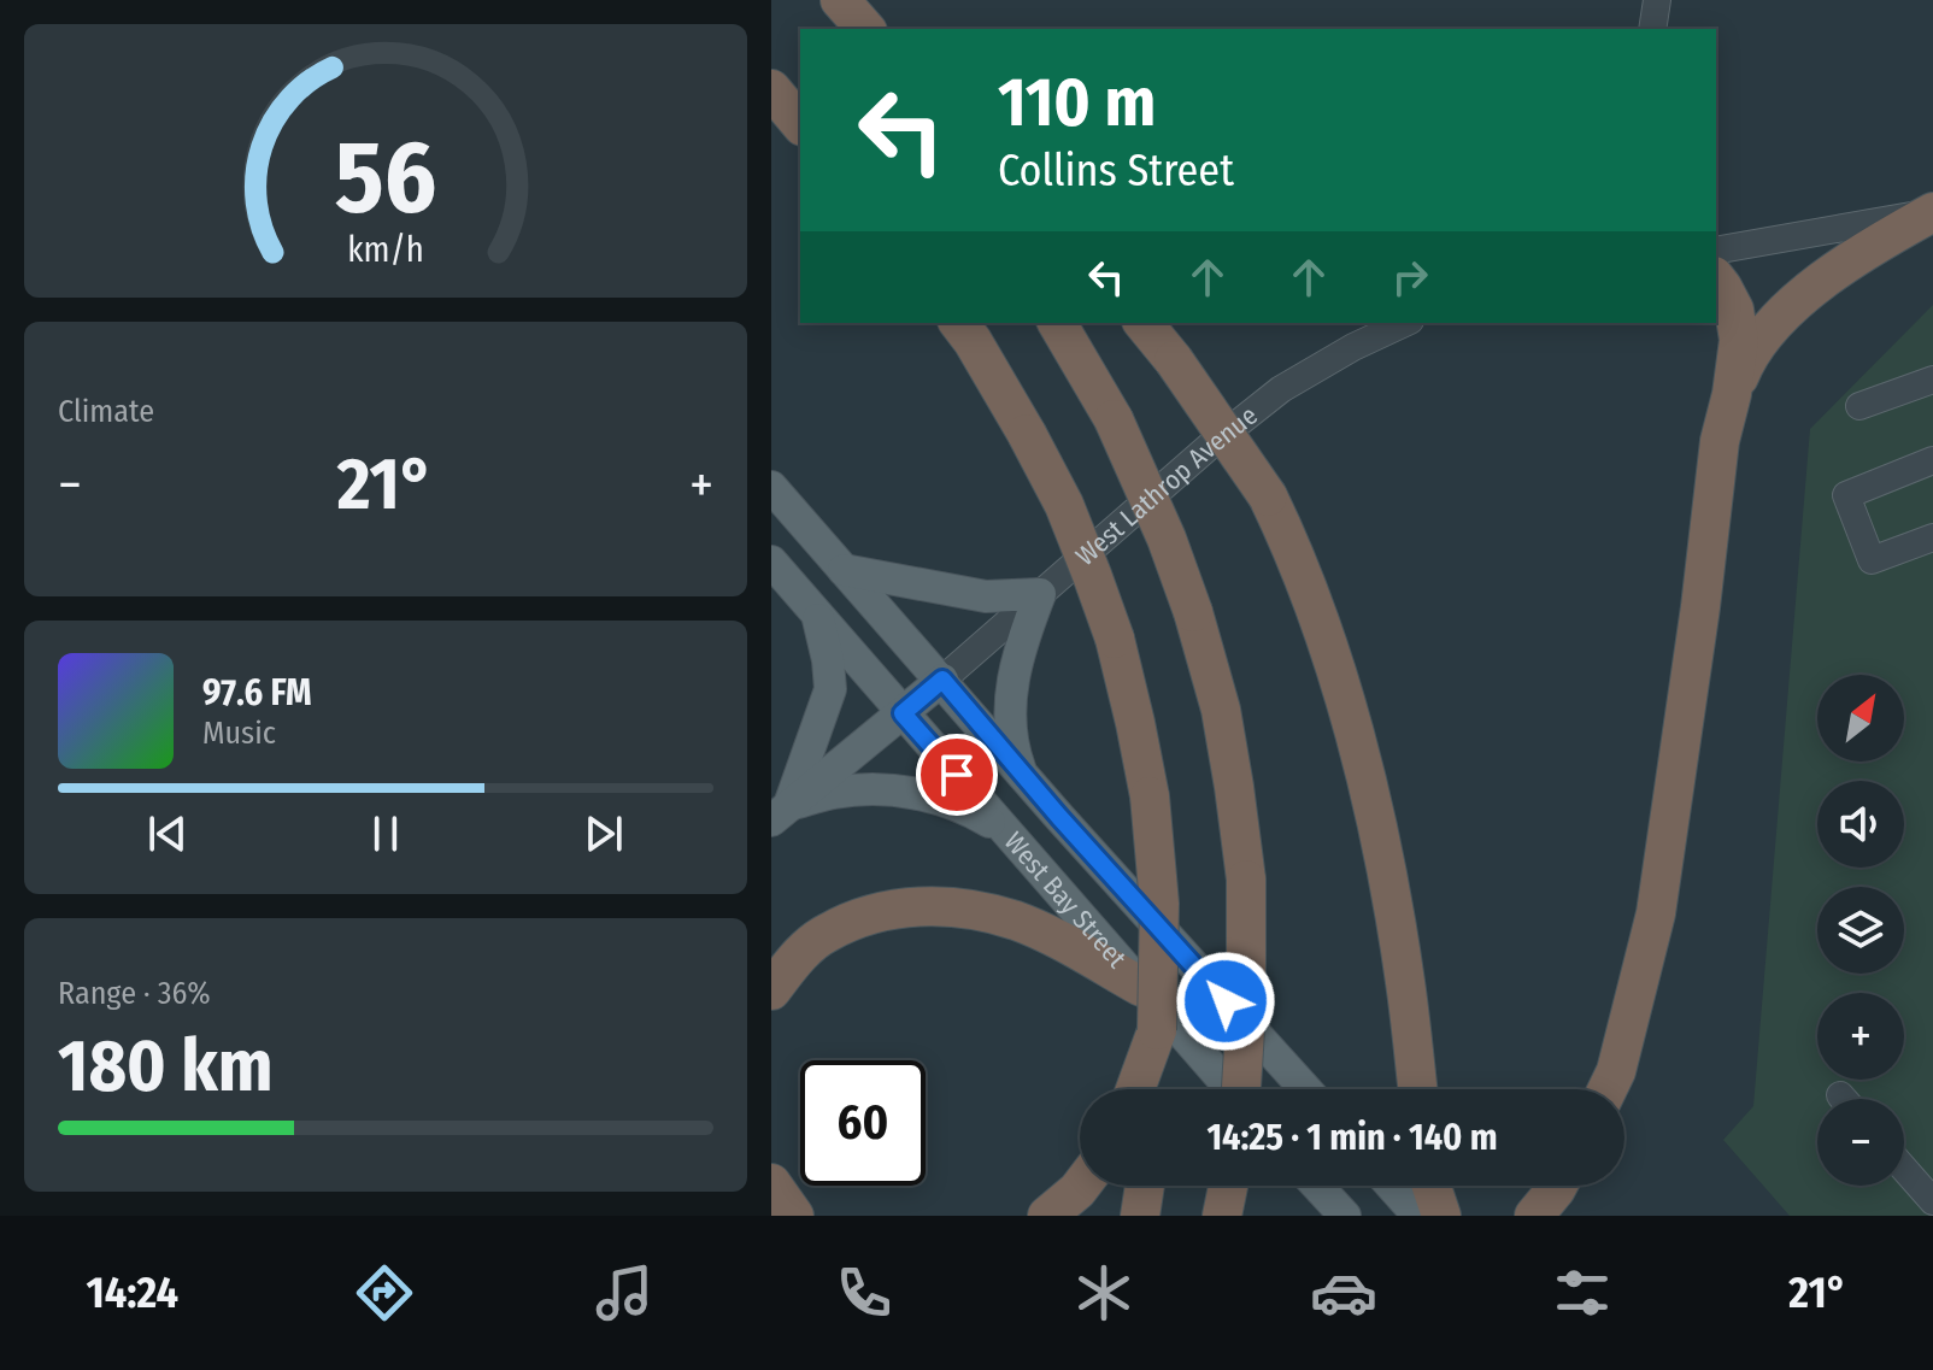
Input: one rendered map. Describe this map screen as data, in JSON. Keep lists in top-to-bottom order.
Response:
{
  "streets": {
    "main road": ["West Bay Street"],
    "street": ["West Lathrop Avenue"]
  },
  "crossings": [
    ["West Lathrop Avenue", "West Bay Street"]
  ],
  "north": "top right",
  "page": {
    "turn": ["110 m", "Collins Street"],
    "tile": [
      "Climate",
      ["Range · 36%", "180 km"]
    ],
    "heat": ["−", "21°", "+"],
    "song": ["97.6 FM", "Music"],
    "map_buttons": ["+", "−"],
    "limit": "60",
    "trip": "14:25 · 1 min · 140 m",
    "tabs": ["14:24", "21°"],
    "gauge": ["56", "km/h"]
  }
}
